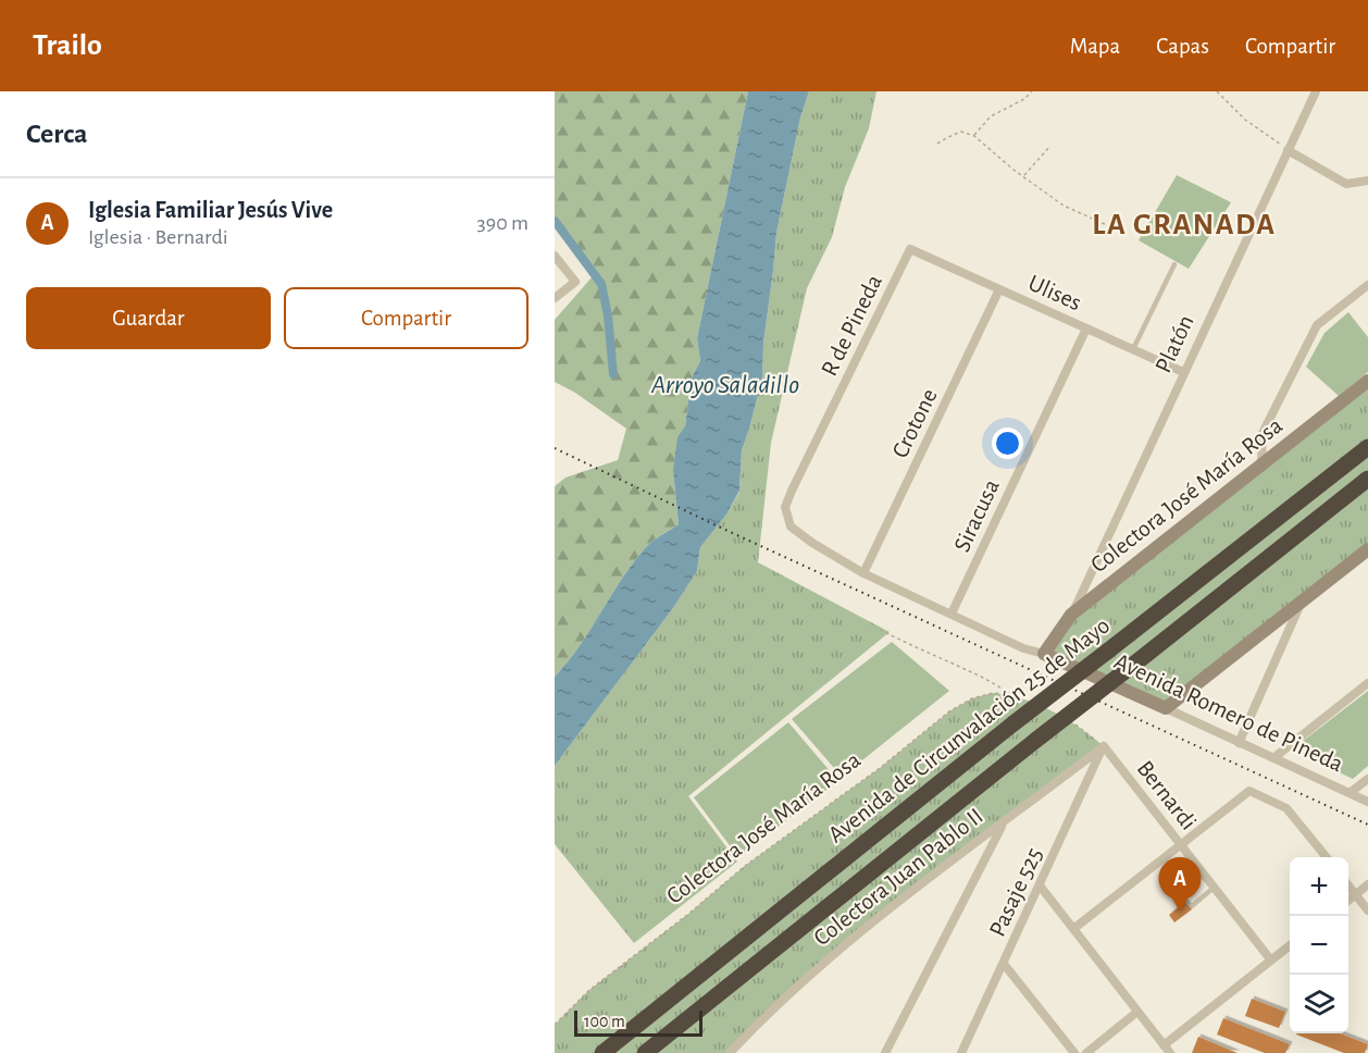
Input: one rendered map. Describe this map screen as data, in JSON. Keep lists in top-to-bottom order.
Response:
{
  "streets": {
    "highway": ["Avenida de Circunvalación 25 de Mayo"],
    "main road": ["Colectora José María Rosa", "Avenida Romero de Pineda"],
    "street": [
      "Ulises",
      "R de Pineda",
      "Platón",
      "Crotone",
      "Siracusa",
      "Bernardi",
      "Colectora Juan Pablo II",
      "Pasaje 525"
    ]
  },
  "crossings": [
    ["Ulises", "R de Pineda"],
    ["Ulises", "Platón"],
    ["Ulises", "Crotone"],
    ["Ulises", "Siracusa"],
    ["R de Pineda", "Avenida Romero de Pineda"],
    ["Platón", "Colectora José María Rosa"],
    ["Crotone", "Avenida Romero de Pineda"],
    ["Colectora José María Rosa", "Avenida Romero de Pineda"],
    ["Siracusa", "Avenida Romero de Pineda"],
    ["Bernardi", "Colectora Juan Pablo II"],
    ["Bernardi", "Pasaje 525"],
    ["Colectora Juan Pablo II", "Pasaje 525"]
  ],
  "districts": ["LA GRANADA"],
  "water": ["Arroyo Saladillo"],
  "scale_bar": "100 m",
  "page": {
    "header": "Trailo",
    "nav": ["Mapa", "Capas", "Compartir"],
    "heading": "Cerca",
    "list": [
      {
        "mark": "A",
        "name": "Iglesia Familiar Jesús Vive",
        "note": "Iglesia · Bernardi",
        "value": "390 m"
      }
    ],
    "buttons": ["Guardar", "Compartir"],
    "map_buttons": ["+", "−"],
    "pins": "A",
    "scale": "100 m"
  }
}
